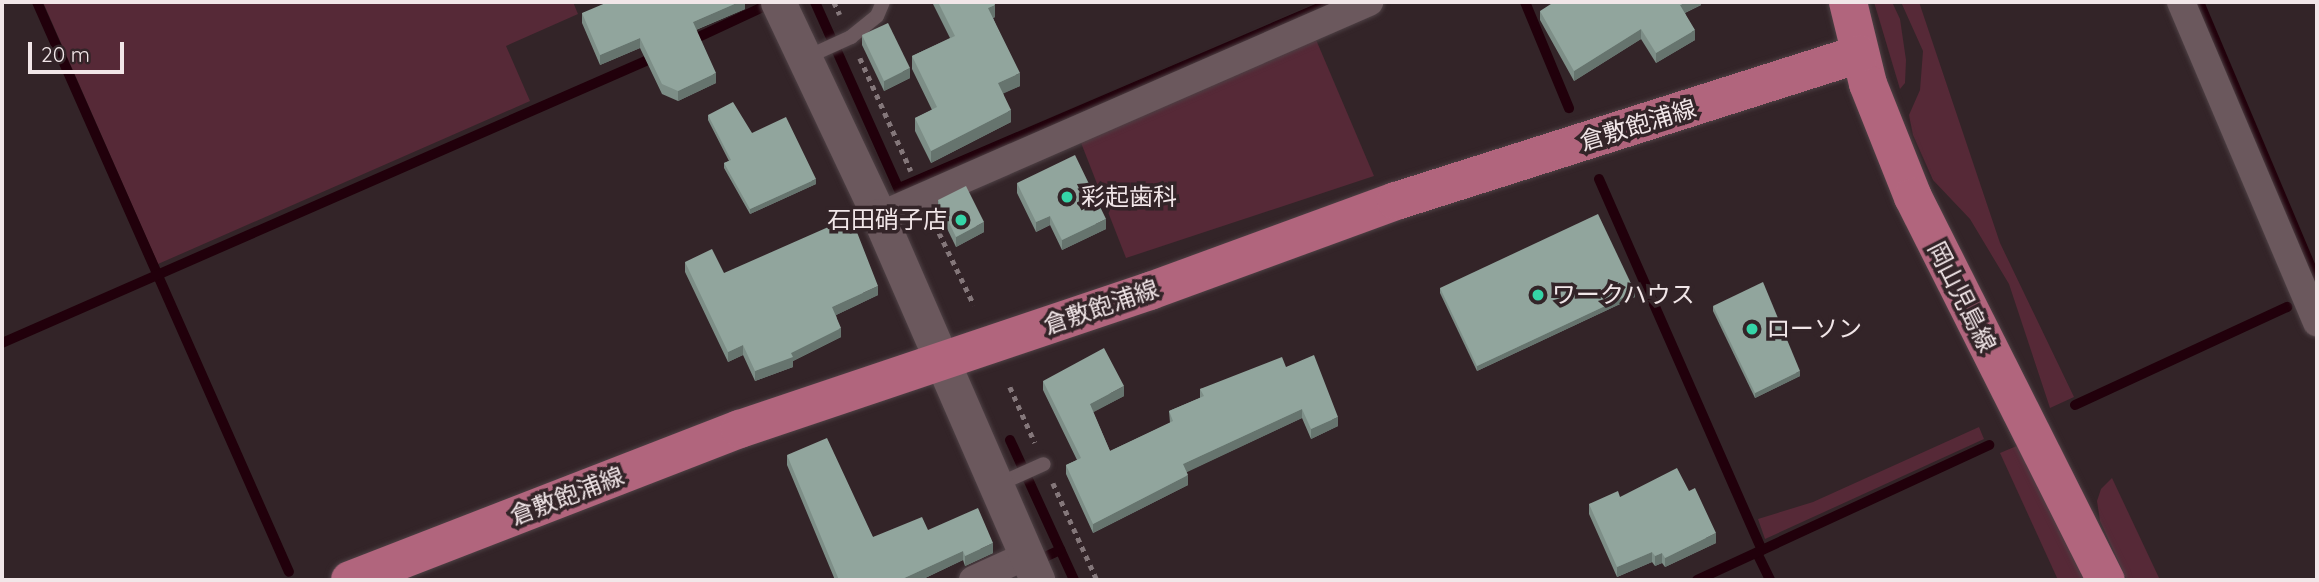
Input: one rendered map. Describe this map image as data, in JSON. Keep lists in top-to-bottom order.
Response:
{
  "streets": {
    "main road": ["倉敷飽浦線", "岡山児島線"]
  },
  "crossings": [
    ["倉敷飽浦線", "岡山児島線"]
  ],
  "places": [
    "彩起歯科",
    "石田硝子店",
    "ワークハウス",
    "ローソン"
  ],
  "scale_bar": "20 m"
}
